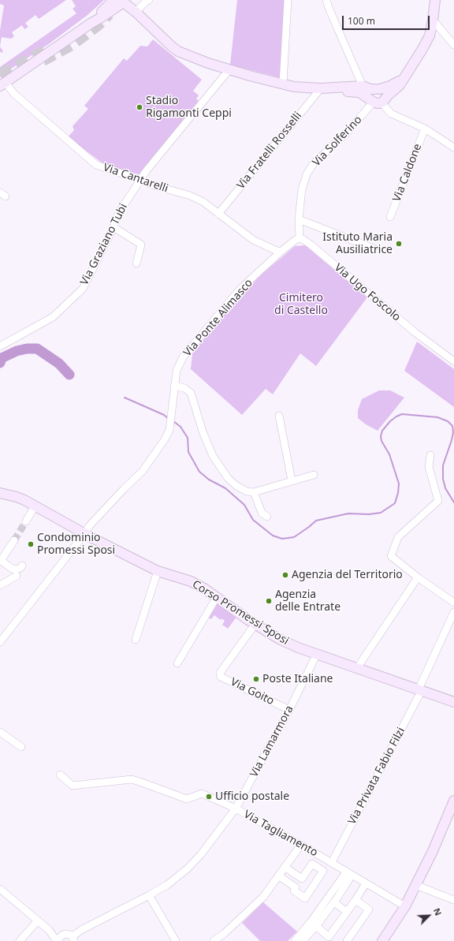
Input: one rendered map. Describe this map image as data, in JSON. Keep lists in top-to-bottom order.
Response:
{
  "streets": {
    "street": [
      "Via Solferino",
      "Via Fratelli Rosselli",
      "Via Caldone",
      "Via Cantarelli",
      "Via Graziano Tubi",
      "Via Ugo Foscolo",
      "Via Ponte Alimasco",
      "Corso Promessi Sposi",
      "Via Goito",
      "Via Lamarmora",
      "Via Privata Fabio Filzi",
      "Via Tagliamento"
    ]
  },
  "crossings": [
    ["Via Solferino", "Via Caldone"],
    ["Via Solferino", "Via Ugo Foscolo"],
    ["Via Fratelli Rosselli", "Via Cantarelli"],
    ["Via Cantarelli", "Via Graziano Tubi"],
    ["Via Cantarelli", "Via Ponte Alimasco"],
    ["Via Ponte Alimasco", "Corso Promessi Sposi"],
    ["Corso Promessi Sposi", "Via Goito"],
    ["Corso Promessi Sposi", "Via Lamarmora"],
    ["Corso Promessi Sposi", "Via Privata Fabio Filzi"],
    ["Via Goito", "Via Lamarmora"],
    ["Via Lamarmora", "Via Tagliamento"],
    ["Via Privata Fabio Filzi", "Via Tagliamento"]
  ],
  "parks": ["Cimitero di Castello"],
  "places": [
    "Stadio Rigamonti Ceppi",
    "Istituto Maria Ausiliatrice",
    "Condominio Promessi Sposi",
    "Agenzia del Territorio",
    "Agenzia delle Entrate",
    "Poste Italiane",
    "Ufficio postale"
  ],
  "scale_bar": "100 m",
  "north": "top right"
}
